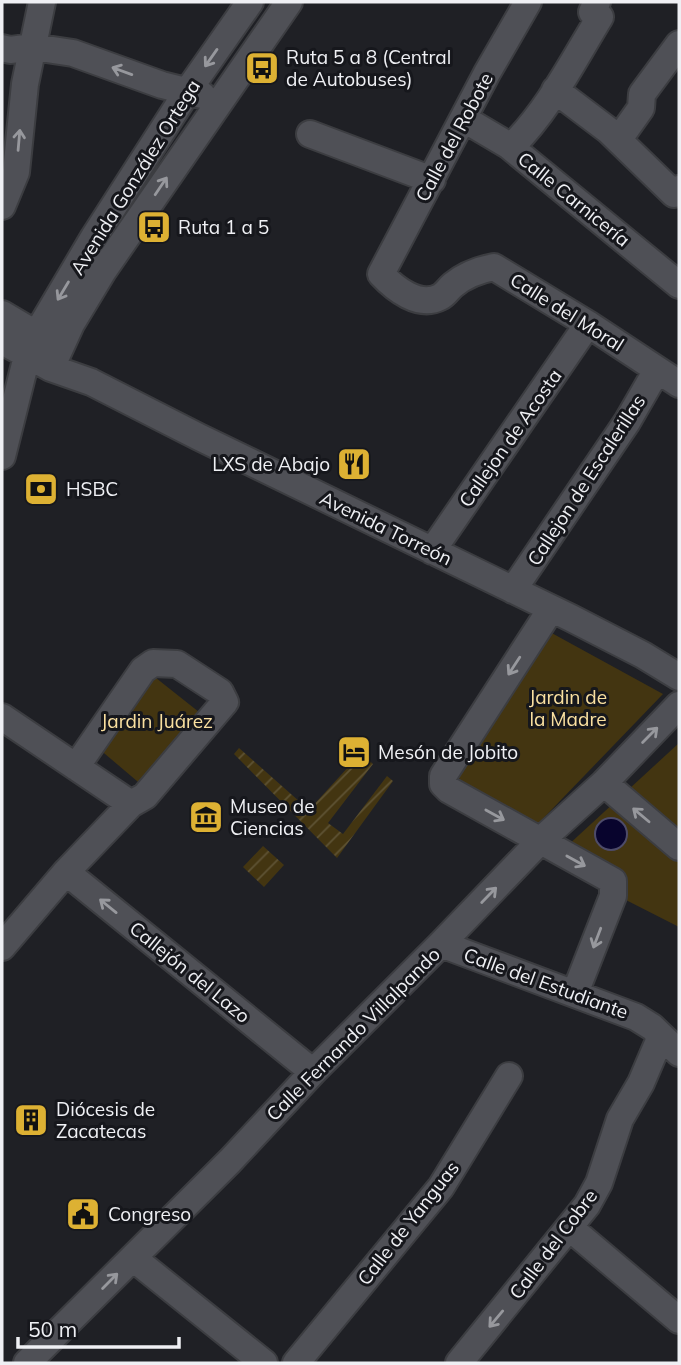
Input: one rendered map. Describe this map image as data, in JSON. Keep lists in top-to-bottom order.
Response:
{
  "streets": {
    "street": [
      "Calle del Robote",
      "Avenida González Ortega",
      "Calle Carnicería",
      "Calle del Moral",
      "Callejon de Acosta",
      "Callejon de Escalerillas",
      "Avenida Torreón",
      "Callejón del Lazo",
      "Calle del Estudiante",
      "Calle Fernando Villalpando",
      "Calle de Yanguas",
      "Calle del Cobre"
    ]
  },
  "crossings": [
    ["Calle del Robote", "Calle Carnicería"],
    ["Calle del Robote", "Calle del Moral"],
    ["Avenida González Ortega", "Avenida Torreón"],
    ["Calle del Moral", "Callejon de Acosta"],
    ["Calle del Moral", "Callejon de Escalerillas"],
    ["Callejon de Acosta", "Avenida Torreón"],
    ["Callejon de Escalerillas", "Avenida Torreón"],
    ["Callejón del Lazo", "Calle Fernando Villalpando"],
    ["Calle del Estudiante", "Calle Fernando Villalpando"],
    ["Calle del Estudiante", "Calle del Cobre"]
  ],
  "one_way": ["Callejón del Lazo", "Calle Fernando Villalpando", "Calle del Cobre"],
  "parks": ["Jardin de la Madre", "Jardin Juárez"],
  "places": {
    "bus stop": ["Ruta 5 a 8 (Central de Autobuses)", "Ruta 1 a 5"],
    "restaurant": ["LXS de Abajo"],
    "bank": ["HSBC"],
    "hotel": ["Mesón de Jobito"],
    "museum": ["Museo de Ciencias"],
    "building": ["Diócesis de Zacatecas"],
    "public building": ["Congreso"]
  },
  "scale_bar": "50 m"
}
